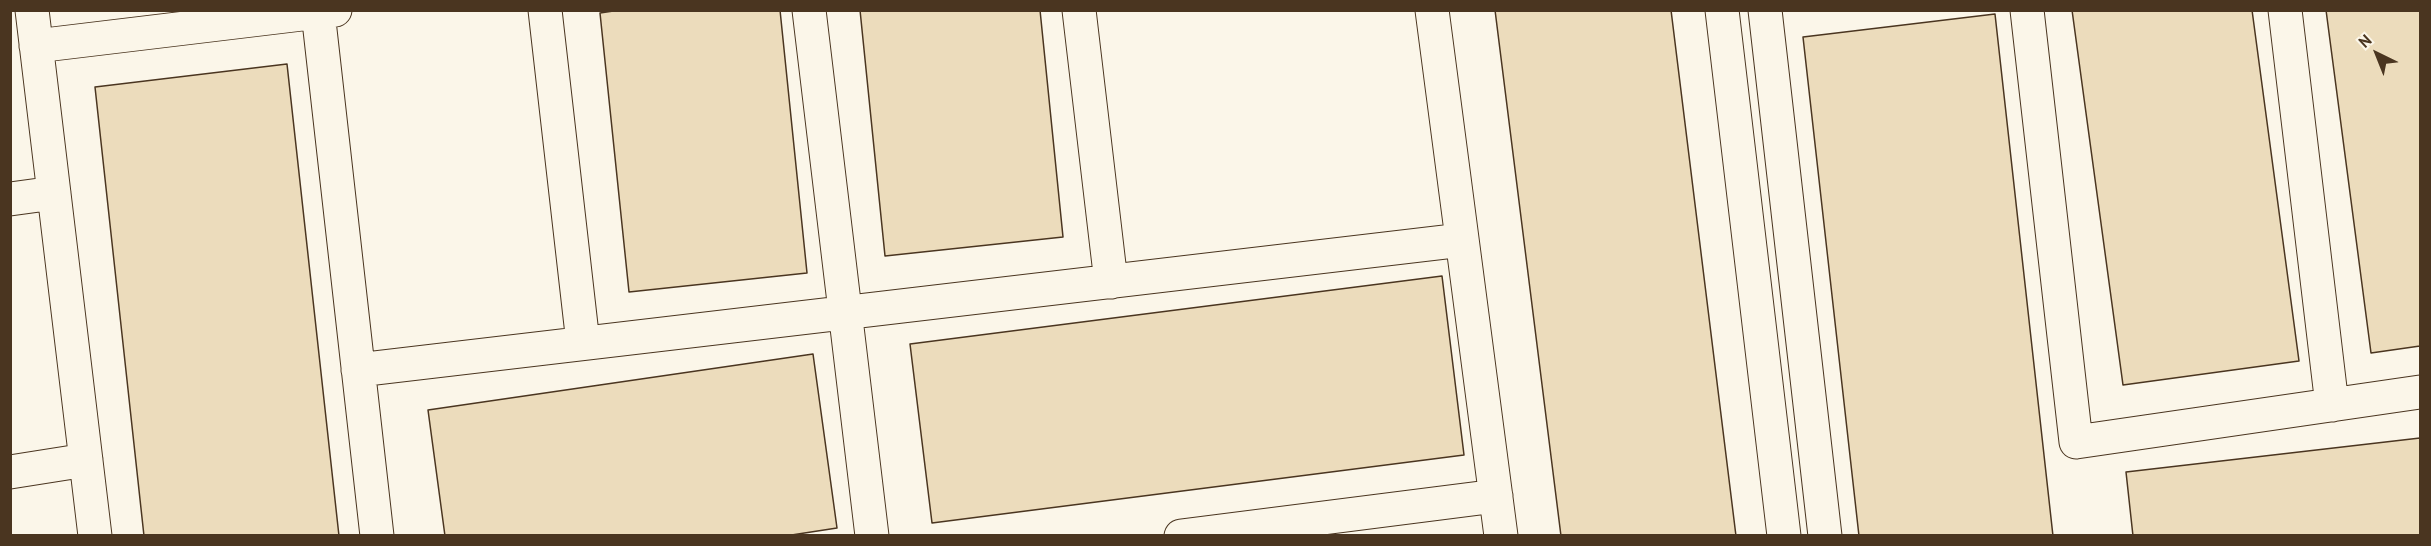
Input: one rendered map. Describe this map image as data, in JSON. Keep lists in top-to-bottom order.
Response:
{
  "north": "top left"
}
